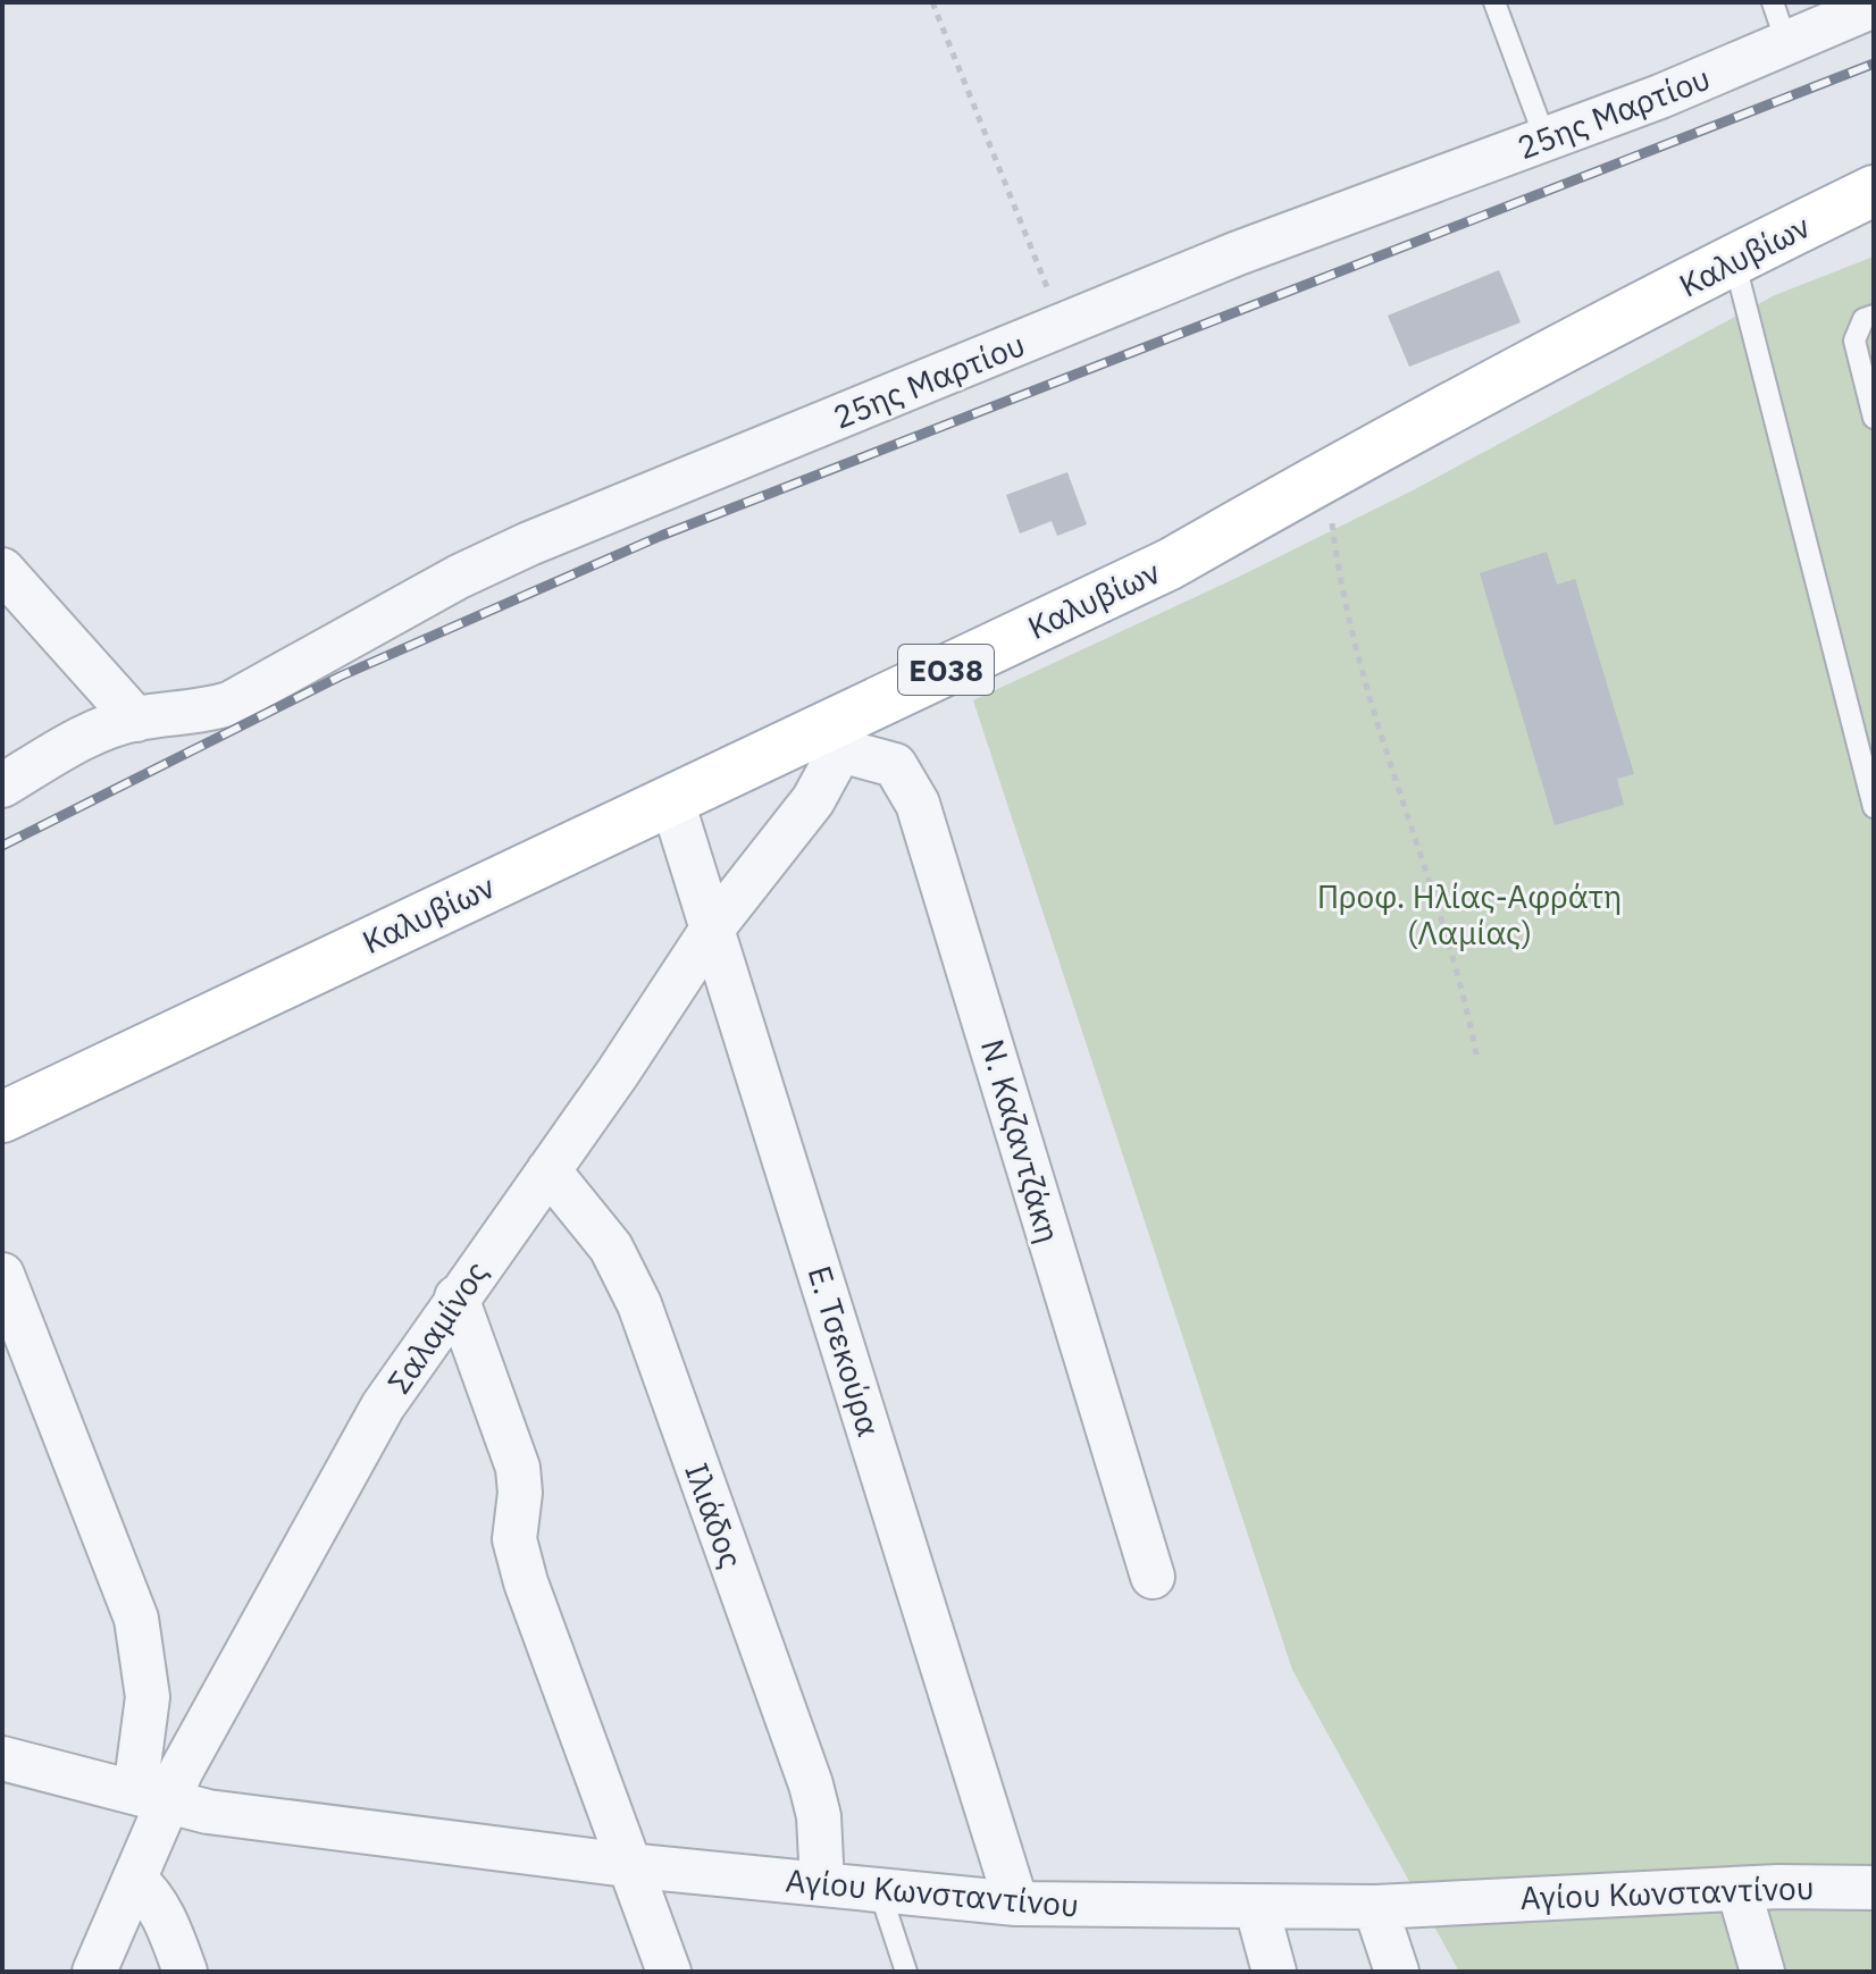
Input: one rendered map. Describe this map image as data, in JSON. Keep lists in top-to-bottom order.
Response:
{
  "streets": {
    "main road": ["Καλυβίων", "ΕΟ38"],
    "street": [
      "25ης Μαρτίου",
      "Ν. Καζαντζάκη",
      "Σαλαμίνος",
      "Ε. Τσεκούρα",
      "Ιλιάδος",
      "Αγίου Κωνσταντίνου"
    ]
  },
  "crossings": [
    ["Καλυβίων", "Ν. Καζαντζάκη"],
    ["Καλυβίων", "Σαλαμίνος"],
    ["Καλυβίων", "Ε. Τσεκούρα"],
    ["Ν. Καζαντζάκη", "Σαλαμίνος"],
    ["Σαλαμίνος", "Ε. Τσεκούρα"],
    ["Σαλαμίνος", "Ιλιάδος"],
    ["Σαλαμίνος", "Αγίου Κωνσταντίνου"],
    ["Ε. Τσεκούρα", "Αγίου Κωνσταντίνου"],
    ["Ιλιάδος", "Αγίου Κωνσταντίνου"]
  ],
  "parks": ["Προφ. Ηλίας-Αφράτη (Λαμίας)"]
}
